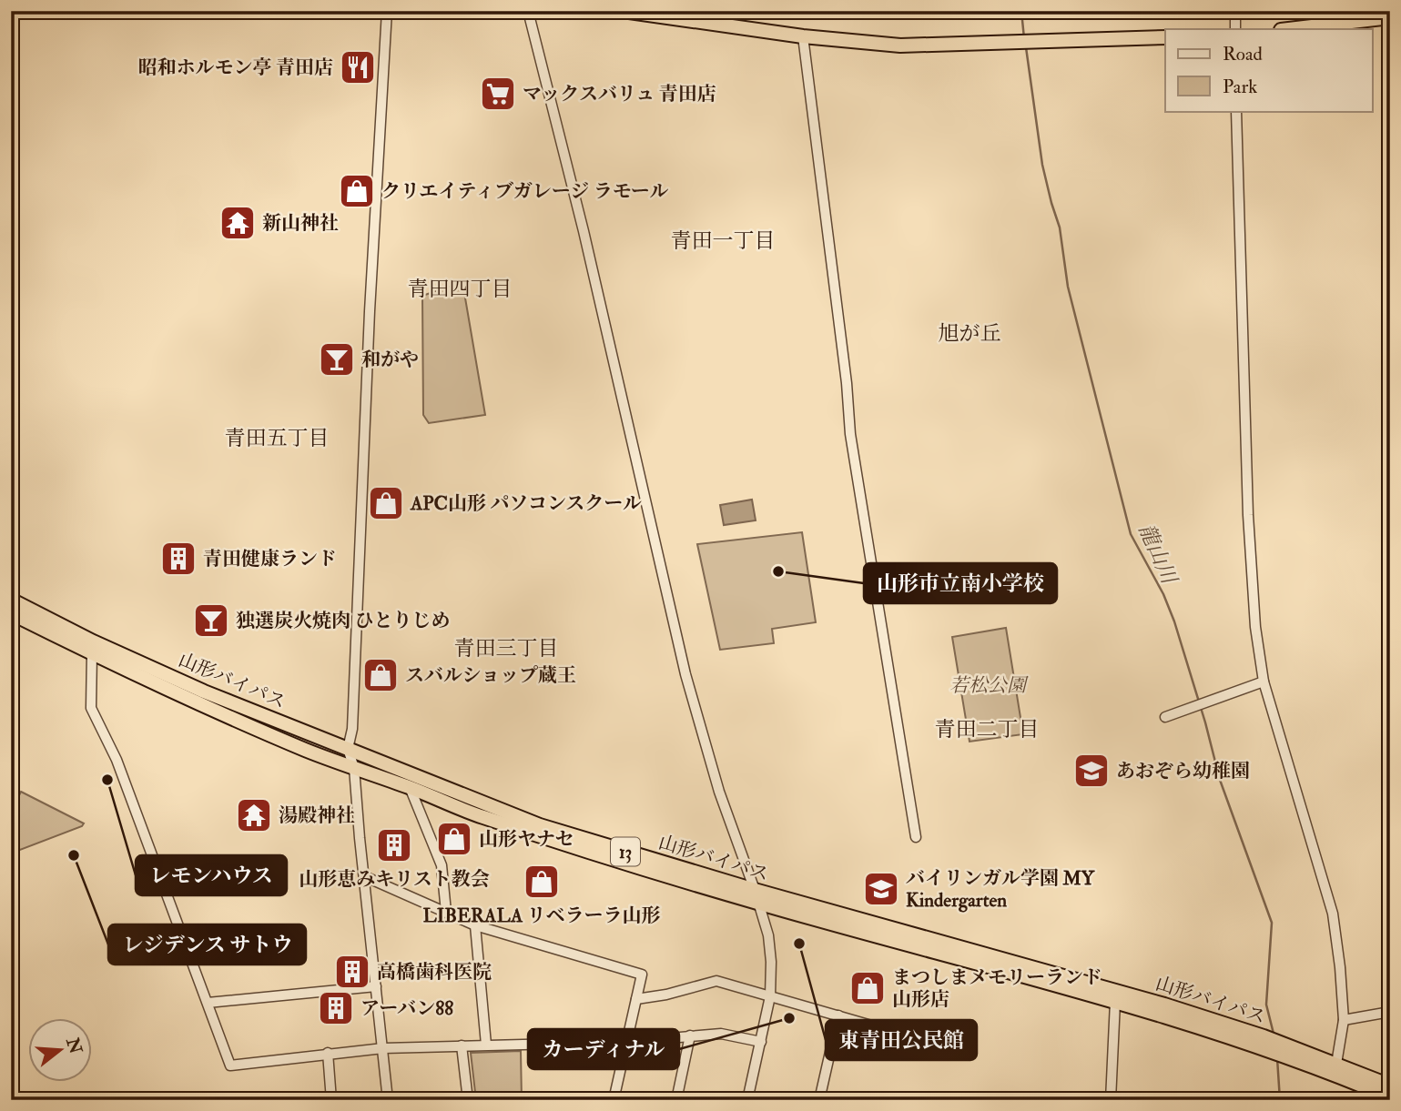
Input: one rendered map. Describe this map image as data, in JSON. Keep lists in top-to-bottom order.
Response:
{
  "streets": {
    "highway": ["山形バイパス", "13"]
  },
  "districts": [
    "青田一丁目",
    "青田四丁目",
    "旭が丘",
    "青田五丁目",
    "青田三丁目",
    "青田二丁目"
  ],
  "water": ["龍山川"],
  "parks": ["若松公園"],
  "places": {
    "restaurant": ["昭和ホルモン亭 青田店"],
    "supermarket": ["マックスバリュ 青田店"],
    "shop": [
      "クリエイティブガレージ ラモール",
      "APC山形 パソコンスクール",
      "スバルショップ蔵王",
      "山形ヤナセ",
      "LIBERALA リベラーラ山形",
      "まつしまメモリーランド 山形店"
    ],
    "temple": ["新山神社", "湯殿神社"],
    "bar": ["和がや", "独選炭火焼肉 ひとりじめ"],
    "building": [
      "青田健康ランド",
      "山形恵みキリスト教会",
      "高橋歯科医院",
      "アーバン88"
    ],
    "other": [
      "山形市立南小学校",
      "レモンハウス",
      "レジデンス サトウ",
      "東青田公民館",
      "カーディナル"
    ],
    "school or university": ["あおぞら幼稚園", "バイリンガル学園 MY Kindergarten"]
  },
  "legend": ["Road", "Park"],
  "north": "right"
}
